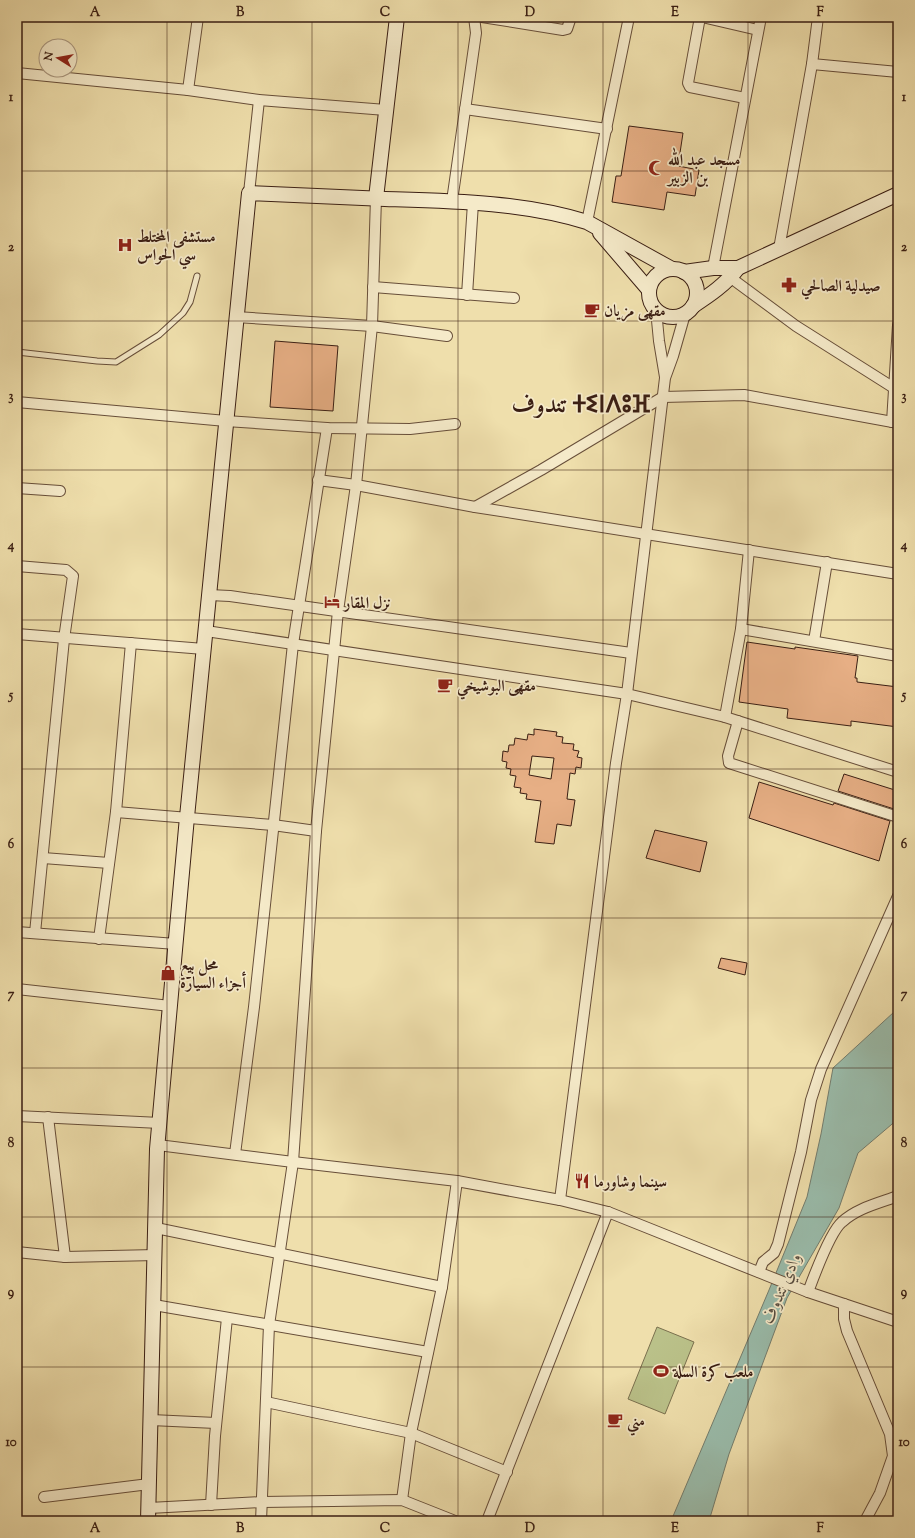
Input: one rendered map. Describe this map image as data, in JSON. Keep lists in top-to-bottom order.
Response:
{
  "districts": ["تندوف ⵜⵉⵏⴷⵓⴼ"],
  "water": ["وادي تندوف"],
  "places": {
    "mosque": ["مسجد عبد الله بن الزبير"],
    "hospital": ["مستشفى المختلط سي الحواس"],
    "pharmacy": ["صيدلية الصالحي"],
    "cafe": ["مقهى مزيان", "مقهى البوشيخي", "مني"],
    "hotel": ["نزل المقار"],
    "shop": ["محل بيع أجزاء السيارة"],
    "restaurant": ["سينما وشاورما"],
    "sports": ["ملعب كرة السلة"]
  },
  "north": "left",
  "grid": {
    "columns": [
      "A",
      "B",
      "C",
      "D",
      "E",
      "F"
    ],
    "rows": [
      "1",
      "2",
      "3",
      "4",
      "5",
      "6",
      "7",
      "8",
      "9",
      "10"
    ]
  }
}
